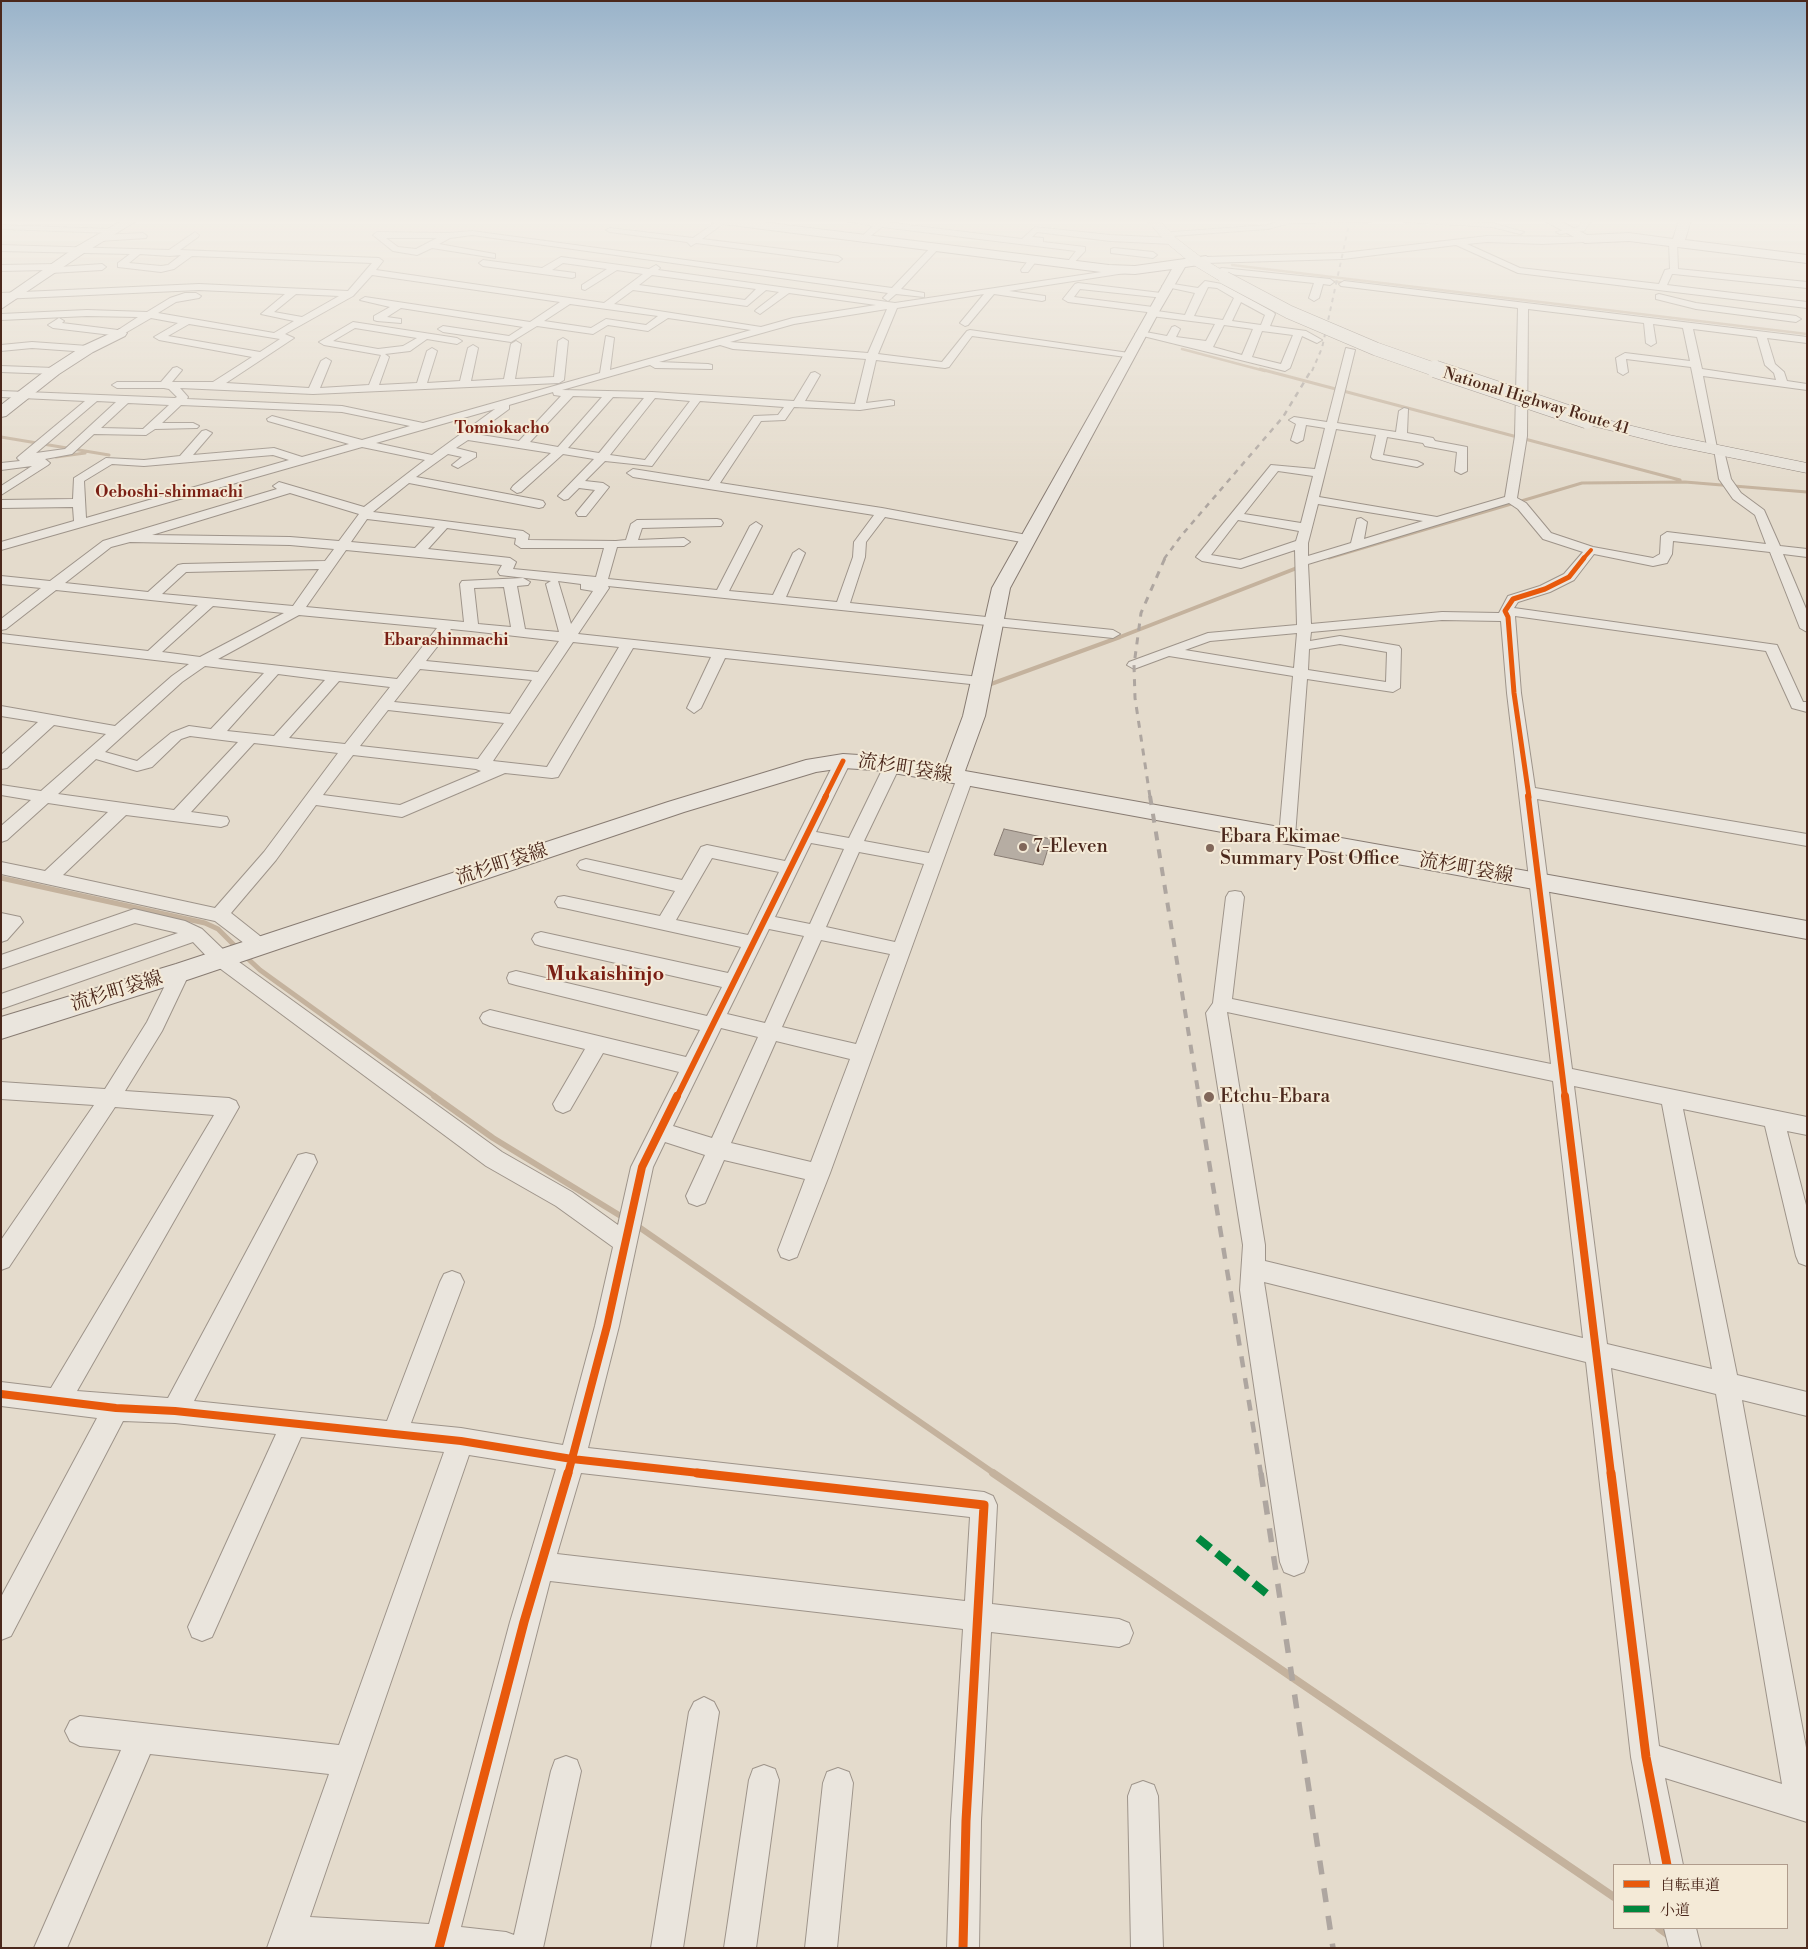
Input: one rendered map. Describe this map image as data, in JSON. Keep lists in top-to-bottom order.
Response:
{
  "streets": {
    "highway": ["National Highway Route 41"],
    "main road": ["流杉町袋線"]
  },
  "districts": [
    "Tomiokacho",
    "Oeboshi-shinmachi",
    "Ebarashinmachi",
    "Mukaishinjo"
  ],
  "places": ["7-Eleven", "Ebara Ekimae Summary Post Office", "Etchu-Ebara"],
  "legend": ["自転車道", "小道"]
}
